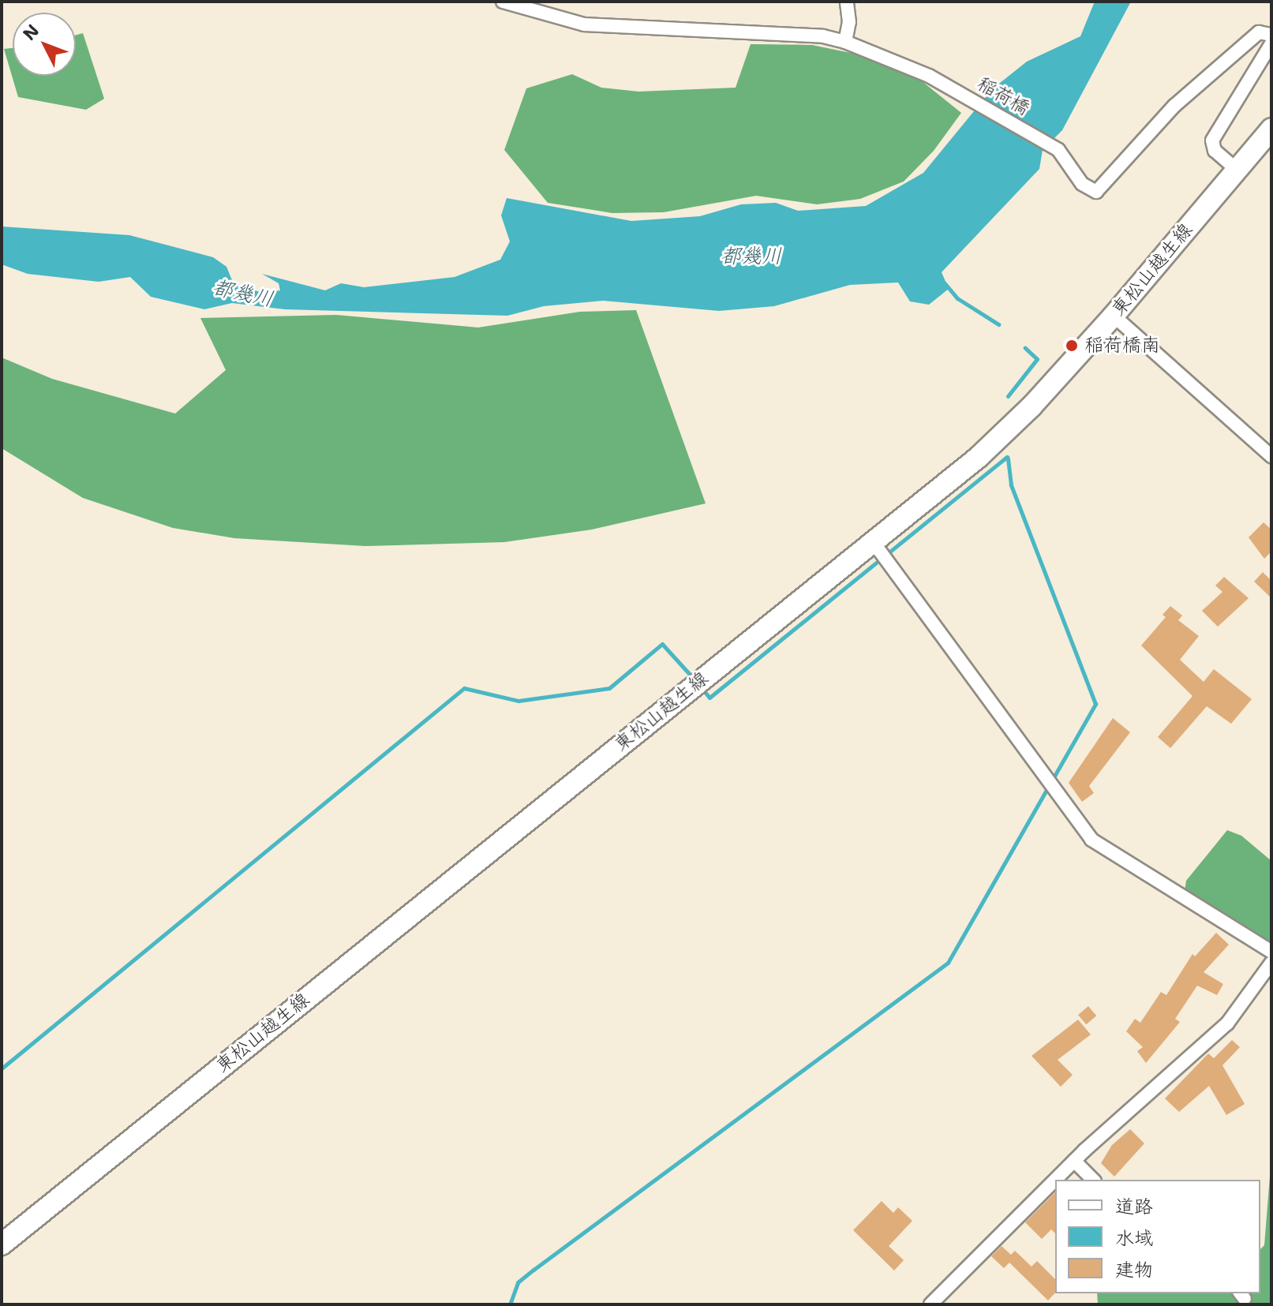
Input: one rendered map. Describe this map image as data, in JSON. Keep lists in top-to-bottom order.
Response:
{
  "streets": {
    "main road": ["東松山越生線"],
    "street": ["稲荷橋"]
  },
  "water": ["都幾川"],
  "places": ["稲荷橋南"],
  "legend": ["道路", "水域", "建物"],
  "north": "top left"
}
